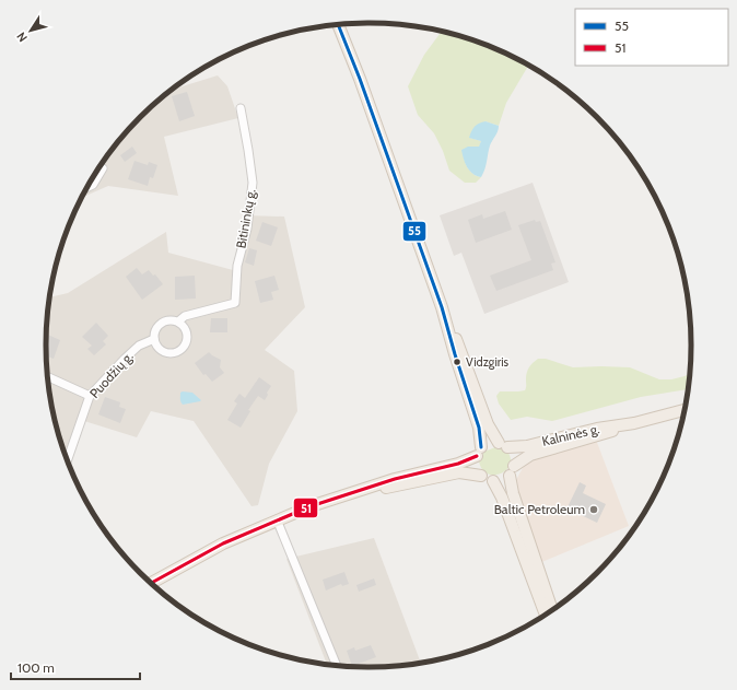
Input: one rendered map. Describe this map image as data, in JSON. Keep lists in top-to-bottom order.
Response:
{
  "streets": {
    "main road": ["Kalninės g."],
    "street": ["Bitininkų g.", "Puodžių g."]
  },
  "crossings": [
    ["Bitininkų g.", "Puodžių g."]
  ],
  "places": ["Vidzgiris", "Baltic Petroleum"],
  "lines": ["transit line 55", "transit line 51"],
  "legend": ["55", "51"],
  "scale_bar": "100 m",
  "north": "bottom left"
}
